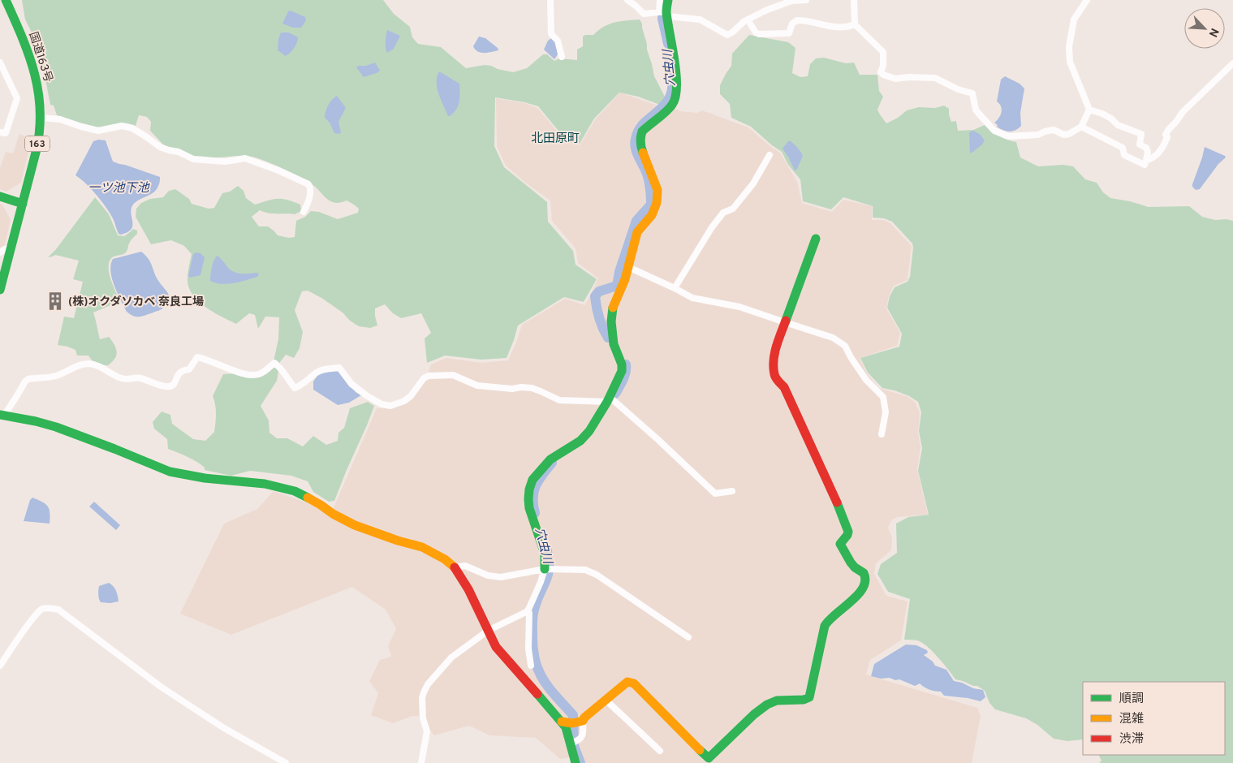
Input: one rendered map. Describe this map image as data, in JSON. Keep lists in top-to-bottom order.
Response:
{
  "streets": {
    "main road": ["国道163号", "163"]
  },
  "districts": ["北田原町"],
  "water": ["穴虫川", "一ツ池下池"],
  "places": {
    "building": ["(株)オクダソカベ 奈良工場"]
  },
  "legend": ["順調", "混雑", "渋滞"],
  "north": "bottom right"
}
